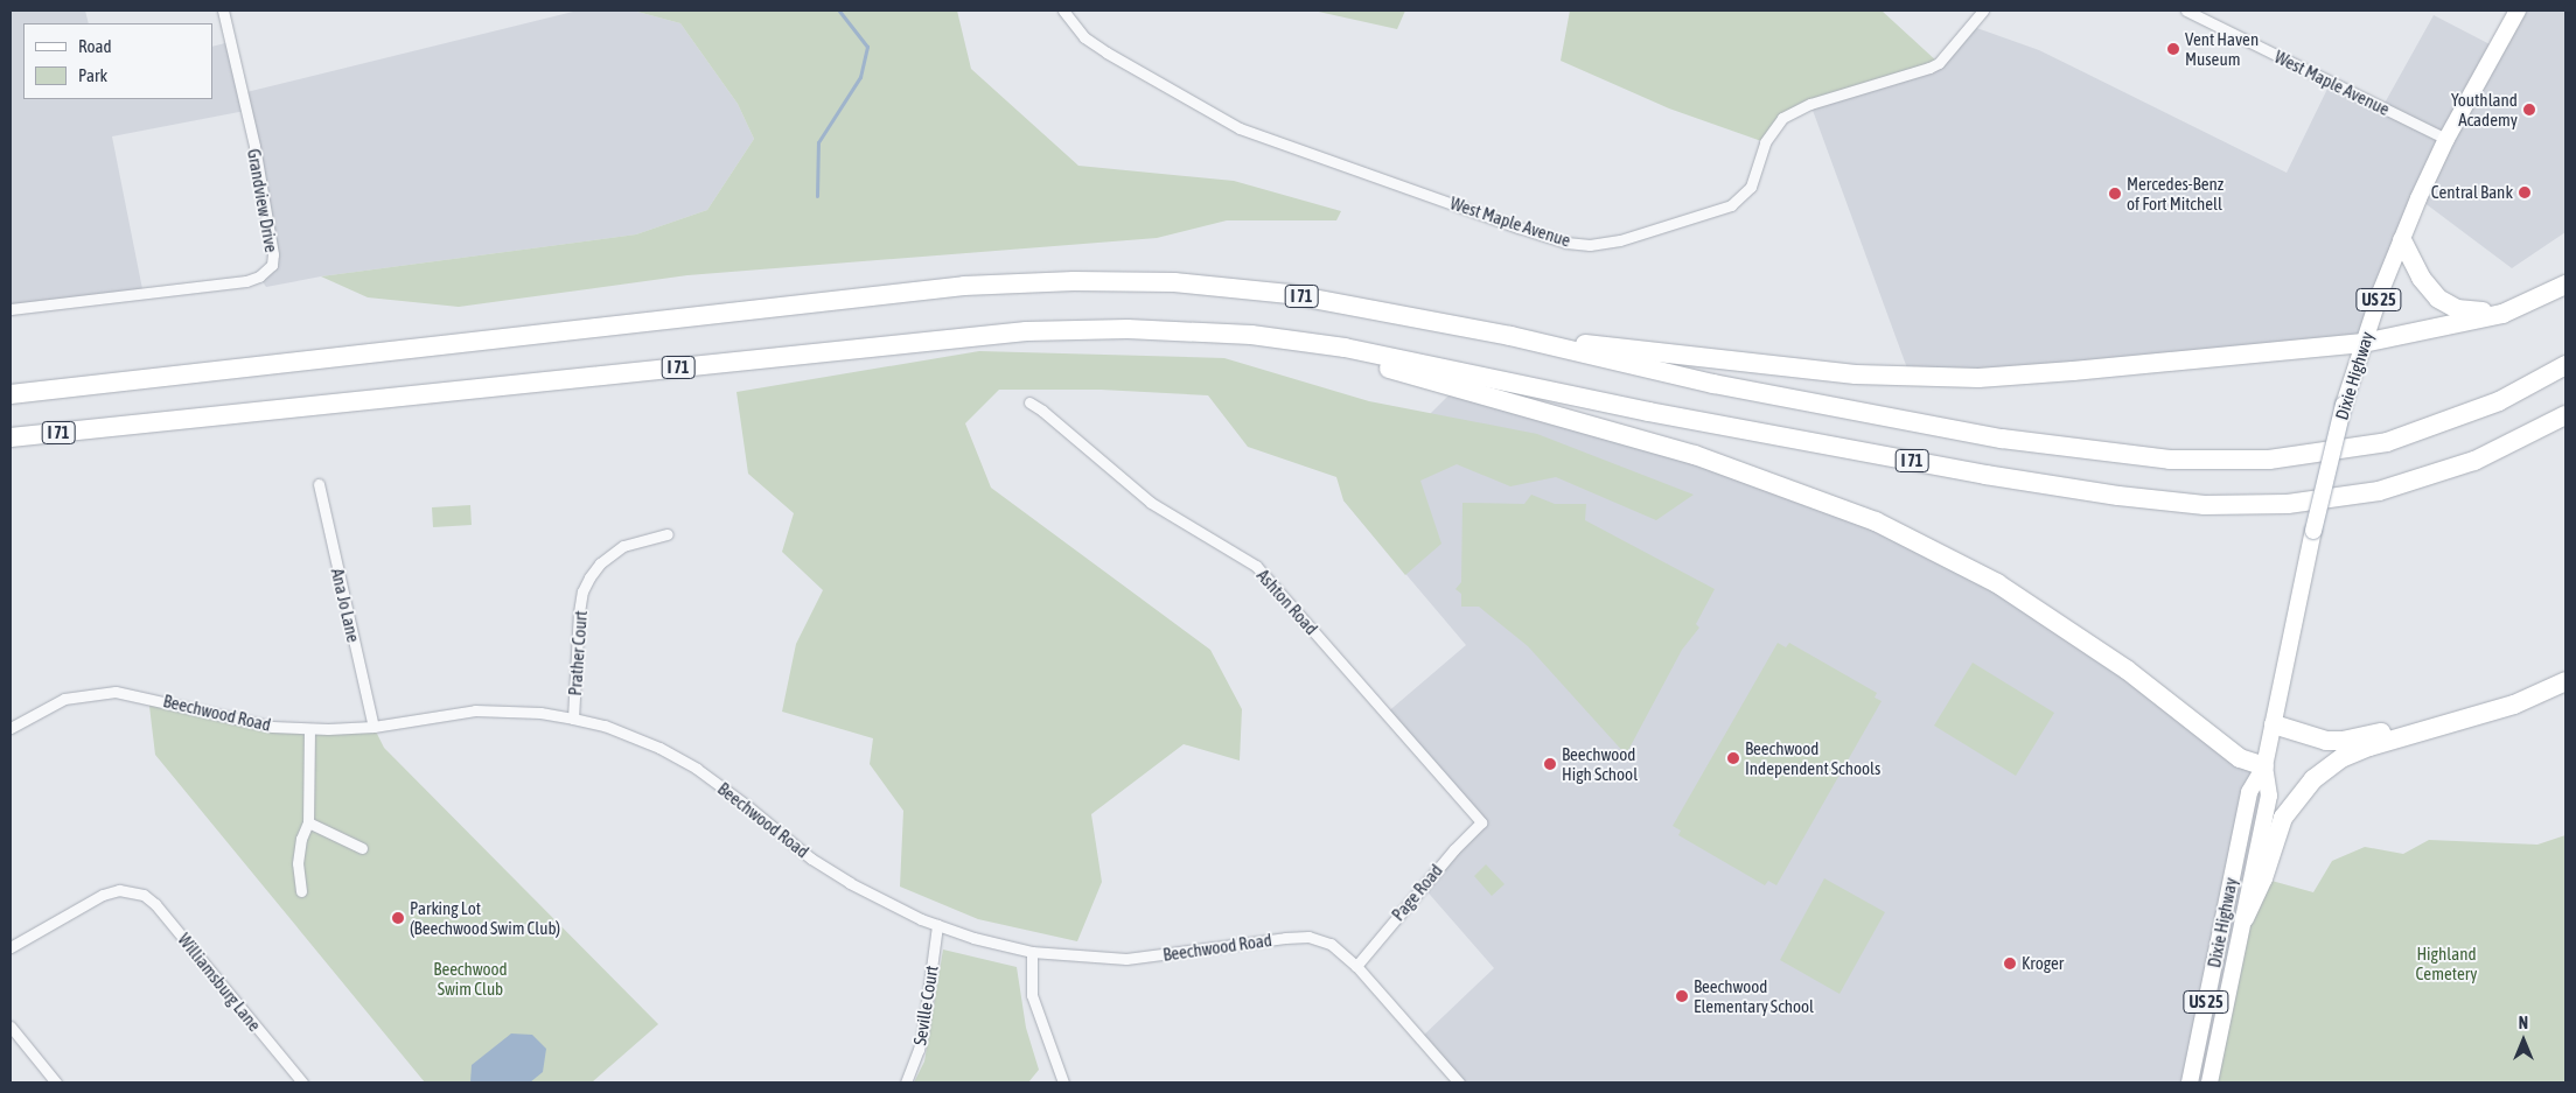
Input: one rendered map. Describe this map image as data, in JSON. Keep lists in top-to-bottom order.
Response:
{
  "streets": {
    "highway": ["I 71"],
    "main road": ["US 25", "Dixie Highway"],
    "street": [
      "West Maple Avenue",
      "Grandview Drive",
      "Ashton Road",
      "Ana Jo Lane",
      "Prather Court",
      "Beechwood Road",
      "Page Road",
      "Williamsburg Lane",
      "Seville Court"
    ]
  },
  "crossings": [
    ["West Maple Avenue", "Dixie Highway"],
    ["Ashton Road", "Page Road"],
    ["Ana Jo Lane", "Beechwood Road"],
    ["Prather Court", "Beechwood Road"],
    ["Beechwood Road", "Page Road"],
    ["Beechwood Road", "Seville Court"]
  ],
  "parks": ["Highland Cemetery", "Beechwood Swim Club"],
  "places": [
    "Vent Haven Museum",
    "Youthland Academy",
    "Central Bank",
    "Mercedes-Benz of Fort Mitchell",
    "Beechwood Independent Schools",
    "Beechwood High School",
    "Parking Lot (Beechwood Swim Club)",
    "Kroger",
    "Beechwood Elementary School"
  ],
  "legend": ["Road", "Park"],
  "north": "top"
}
